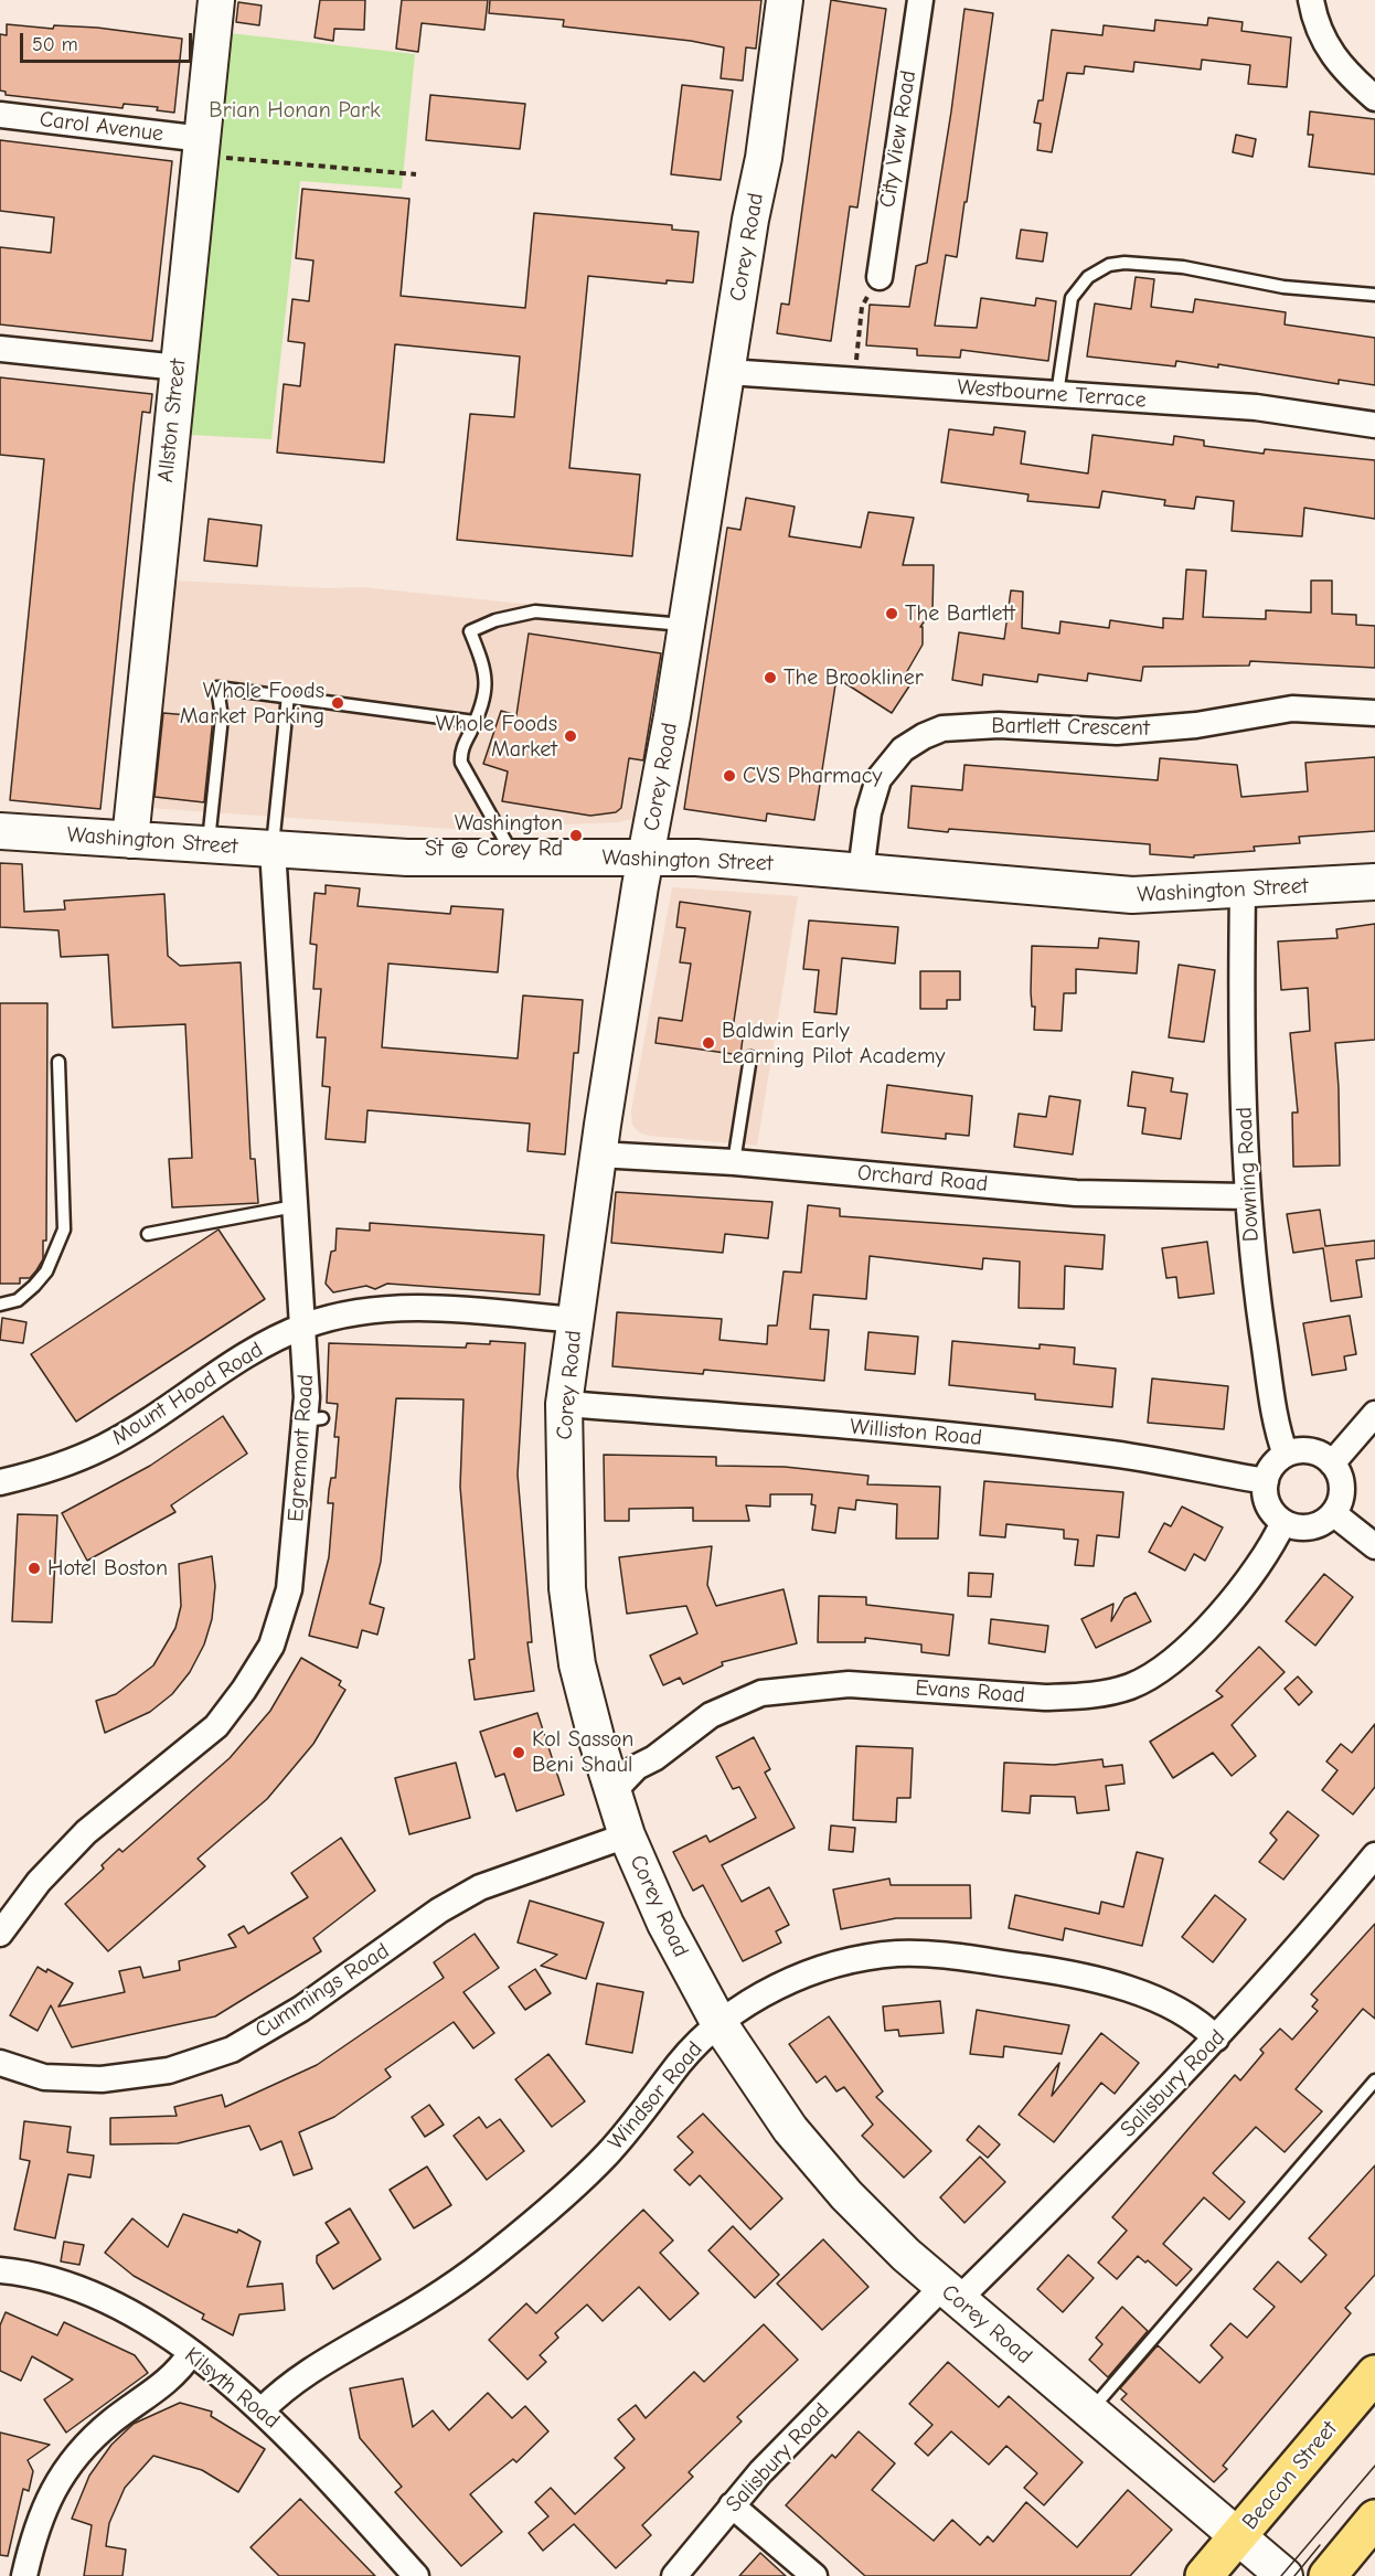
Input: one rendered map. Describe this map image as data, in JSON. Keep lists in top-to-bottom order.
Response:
{
  "streets": {
    "main road": ["Beacon Street"],
    "street": [
      "Carol Avenue",
      "City View Road",
      "Corey Road",
      "Westbourne Terrace",
      "Allston Street",
      "Bartlett Crescent",
      "Washington Street",
      "Downing Road",
      "Orchard Road",
      "Mount Hood Road",
      "Williston Road",
      "Egremont Road",
      "Evans Road",
      "Cummings Road",
      "Salisbury Road",
      "Windsor Road",
      "Kilsyth Road"
    ]
  },
  "crossings": [
    ["Carol Avenue", "Allston Street"],
    ["Corey Road", "Westbourne Terrace"],
    ["Corey Road", "Washington Street"],
    ["Corey Road", "Orchard Road"],
    ["Corey Road", "Mount Hood Road"],
    ["Corey Road", "Williston Road"],
    ["Corey Road", "Evans Road"],
    ["Corey Road", "Cummings Road"],
    ["Corey Road", "Salisbury Road"],
    ["Corey Road", "Windsor Road"],
    ["Corey Road", "Beacon Street"],
    ["Allston Street", "Washington Street"],
    ["Bartlett Crescent", "Washington Street"],
    ["Washington Street", "Downing Road"],
    ["Washington Street", "Egremont Road"],
    ["Downing Road", "Orchard Road"],
    ["Downing Road", "Williston Road"],
    ["Downing Road", "Evans Road"],
    ["Mount Hood Road", "Egremont Road"],
    ["Williston Road", "Evans Road"],
    ["Salisbury Road", "Windsor Road"],
    ["Windsor Road", "Kilsyth Road"]
  ],
  "parks": ["Brian Honan Park"],
  "places": [
    "The Bartlett",
    "The Brookliner",
    "Whole Foods Market Parking",
    "Whole Foods Market",
    "CVS Pharmacy",
    "Washington St @ Corey Rd",
    "Baldwin Early Learning Pilot Academy",
    "Hotel Boston",
    "Kol Sasson Beni Shaul"
  ],
  "scale_bar": "50 m"
}
